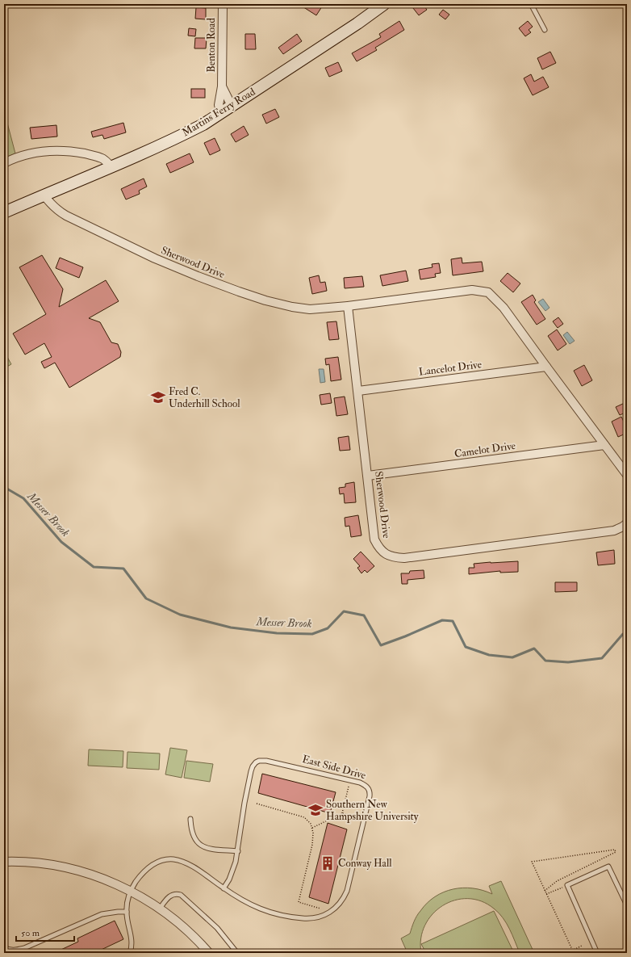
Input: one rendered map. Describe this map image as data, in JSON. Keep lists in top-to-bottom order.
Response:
{
  "streets": {
    "street": [
      "Benton Road",
      "Martins Ferry Road",
      "Sherwood Drive",
      "Lancelot Drive",
      "Camelot Drive"
    ],
    "lane": ["East Side Drive"]
  },
  "crossings": [
    ["Benton Road", "Martins Ferry Road"],
    ["Martins Ferry Road", "Sherwood Drive"],
    ["Sherwood Drive", "Lancelot Drive"],
    ["Sherwood Drive", "Camelot Drive"]
  ],
  "water": ["Messer Brook"],
  "places": {
    "school or university": ["Fred C. Underhill School", "Southern New Hampshire University"],
    "building": ["Conway Hall"]
  },
  "scale_bar": "50 m"
}
